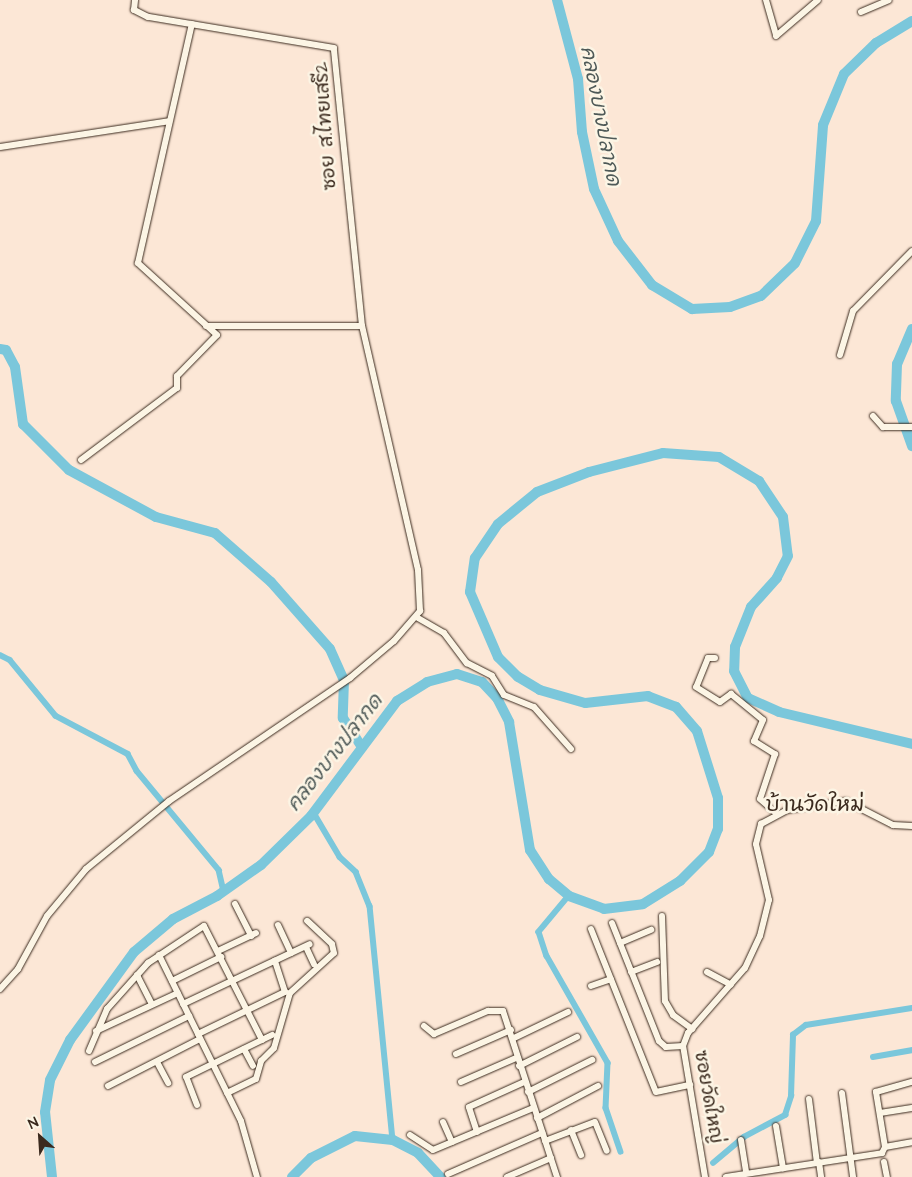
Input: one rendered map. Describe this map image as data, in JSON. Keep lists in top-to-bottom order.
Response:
{
  "streets": {
    "street": ["ซอย ส.ไทยเสรี2", "ซอยวัดใหญ่"]
  },
  "districts": ["บ้านวัดใหม่"],
  "water": ["คลองบางปลากด"],
  "north": "top left"
}
